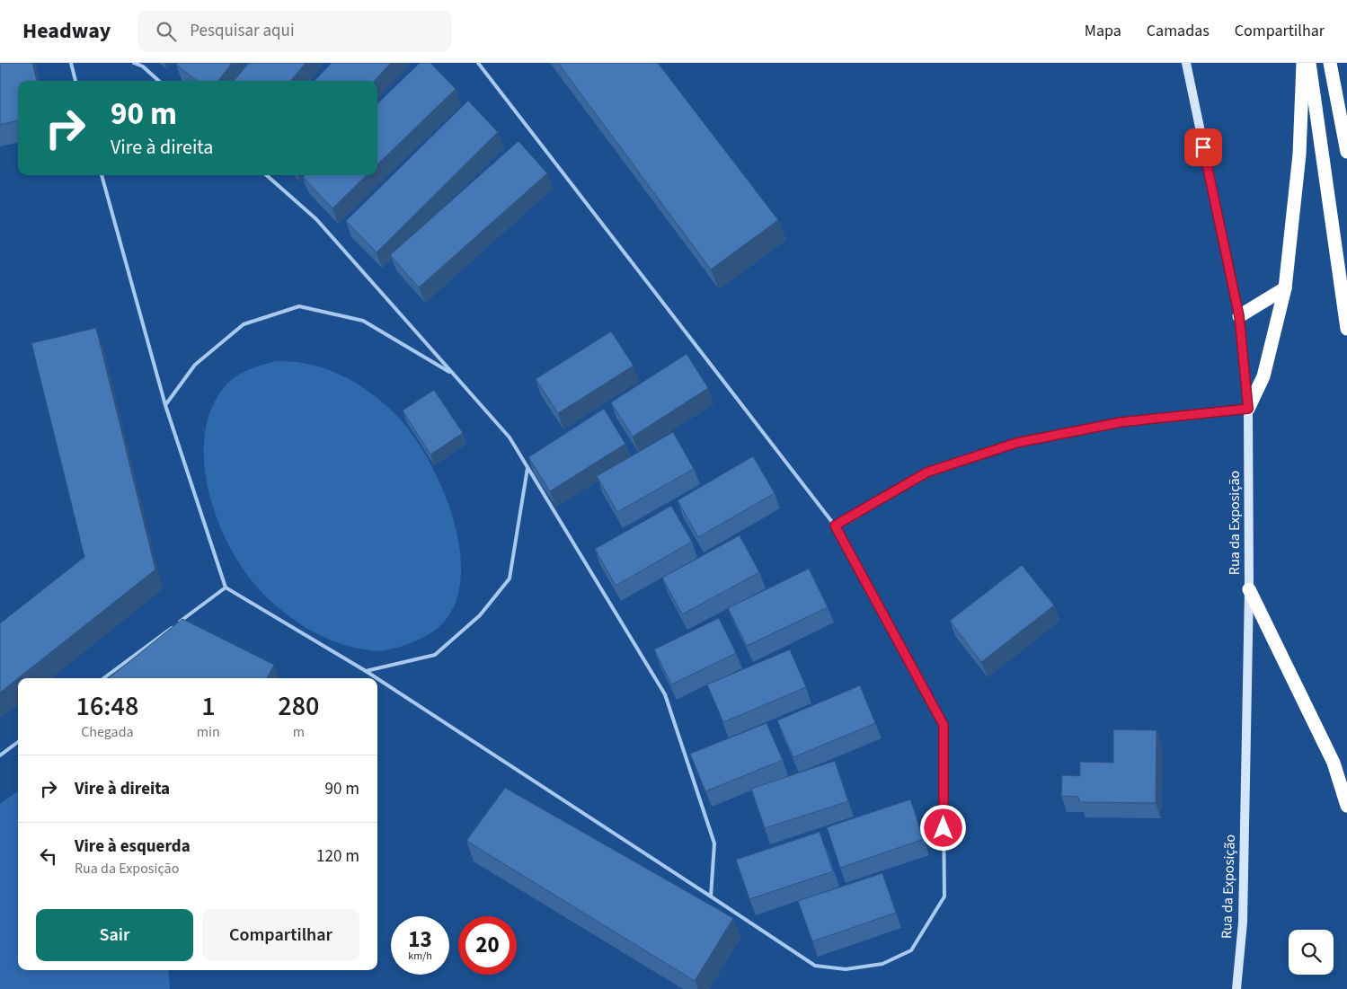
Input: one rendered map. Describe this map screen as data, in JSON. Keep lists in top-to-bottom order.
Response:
{
  "streets": {
    "street": ["Rua da Exposição"]
  },
  "page": {
    "header": "Headway",
    "search": "Pesquisar aqui",
    "nav": ["Mapa", "Camadas", "Compartilhar"],
    "turn": ["90 m", "Vire à direita"],
    "eta": [
      "16:48",
      "Chegada",
      "1",
      "min",
      "280",
      "m"
    ],
    "list": [
      {
        "name": "Vire à direita",
        "value": "90 m"
      },
      {
        "name": "Vire à esquerda",
        "note": "Rua da Exposição",
        "value": "120 m"
      }
    ],
    "buttons": ["Sair", "Compartilhar"],
    "speed": "13 km/h",
    "limit": "20"
  }
}
